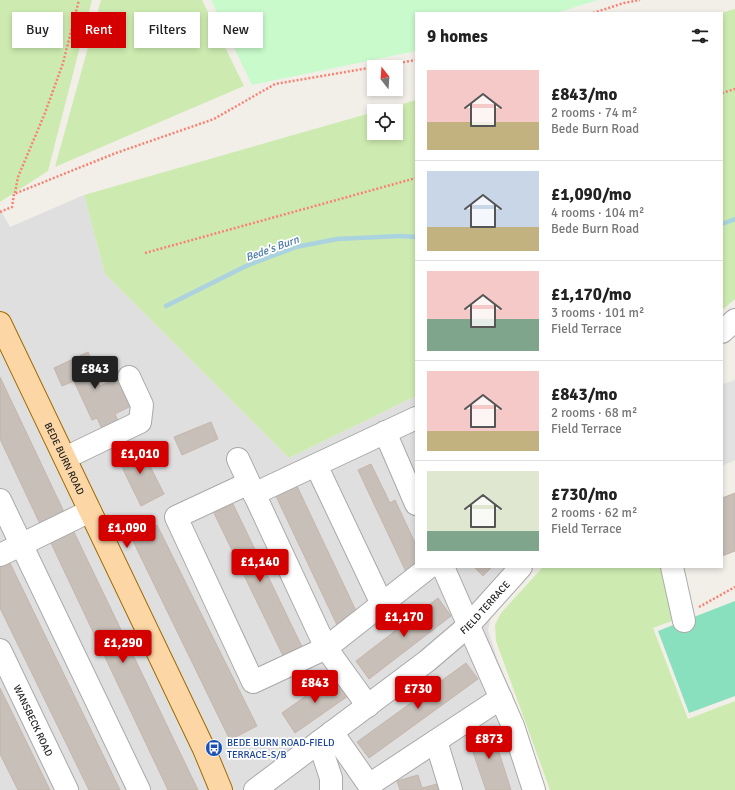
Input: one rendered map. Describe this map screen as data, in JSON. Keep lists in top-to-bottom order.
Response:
{
  "streets": {
    "main road": ["BEDE BURN ROAD"],
    "street": ["FIELD TERRACE", "WANSBECK ROAD"]
  },
  "water": ["Bede's Burn"],
  "places": {
    "bus stop": ["BEDE BURN ROAD-FIELD TERRACE-S/B"]
  },
  "north": "top",
  "page": {
    "chip": [
      "Buy",
      "Rent",
      "Filters",
      "New"
    ],
    "heading": "9 homes",
    "list": [
      {
        "name": "£843/mo",
        "note": "2 rooms · 74 m² · Bede Burn Road"
      },
      {
        "name": "£1,090/mo",
        "note": "4 rooms · 104 m² · Bede Burn Road"
      },
      {
        "name": "£1,170/mo",
        "note": "3 rooms · 101 m² · Field Terrace"
      },
      {
        "name": "£843/mo",
        "note": "2 rooms · 68 m² · Field Terrace"
      },
      {
        "name": "£730/mo",
        "note": "2 rooms · 62 m² · Field Terrace"
      }
    ],
    "price": [
      "£843",
      "£1,010",
      "£1,090",
      "£1,140",
      "£1,170",
      "£1,290",
      "£843",
      "£730",
      "£873"
    ]
  }
}
